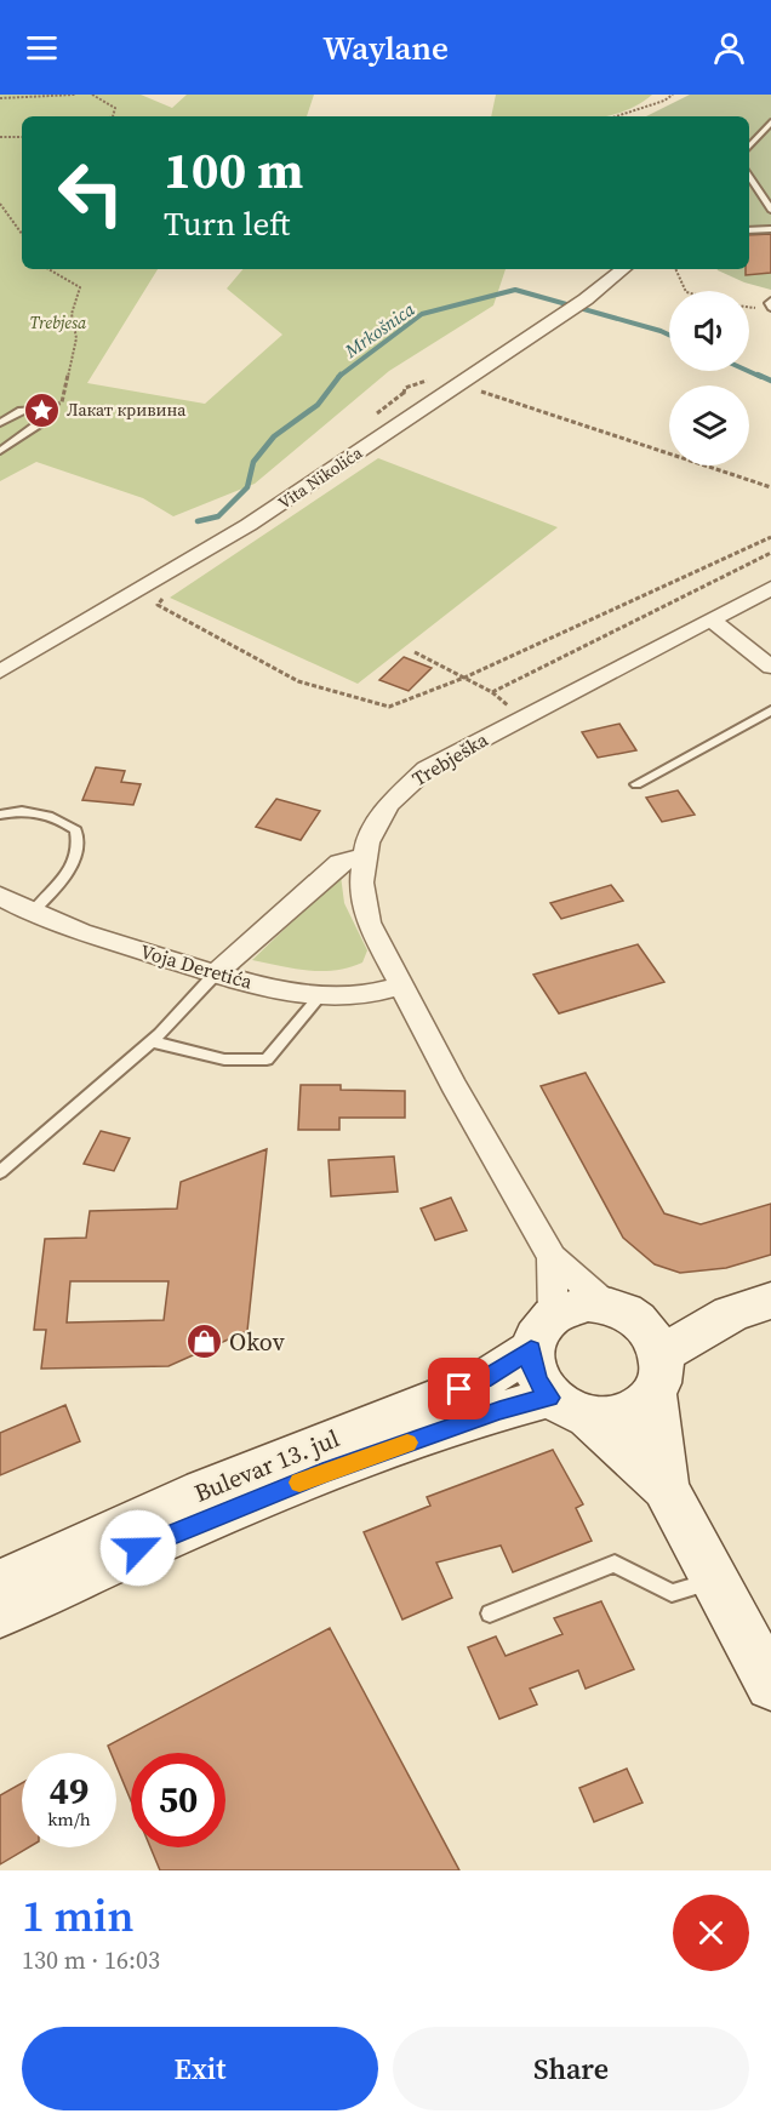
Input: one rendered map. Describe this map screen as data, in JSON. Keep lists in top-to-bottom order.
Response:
{
  "streets": {
    "main road": ["Bulevar 13. jul"],
    "street": ["Vita Nikolića", "Trebješka", "Voja Deretića"]
  },
  "crossings": [
    ["Trebješka", "Voja Deretića"]
  ],
  "water": ["Mrkošnica"],
  "parks": ["Trebjesa"],
  "places": {
    "place": ["Лакат кривина"],
    "shop": ["Okov"]
  },
  "page": {
    "header": "Waylane",
    "turn": ["100 m", "Turn left"],
    "speed": "49 km/h",
    "limit": "50",
    "heading": ["1 min", "130 m · 16:03"],
    "buttons": ["Exit", "Share"]
  }
}
